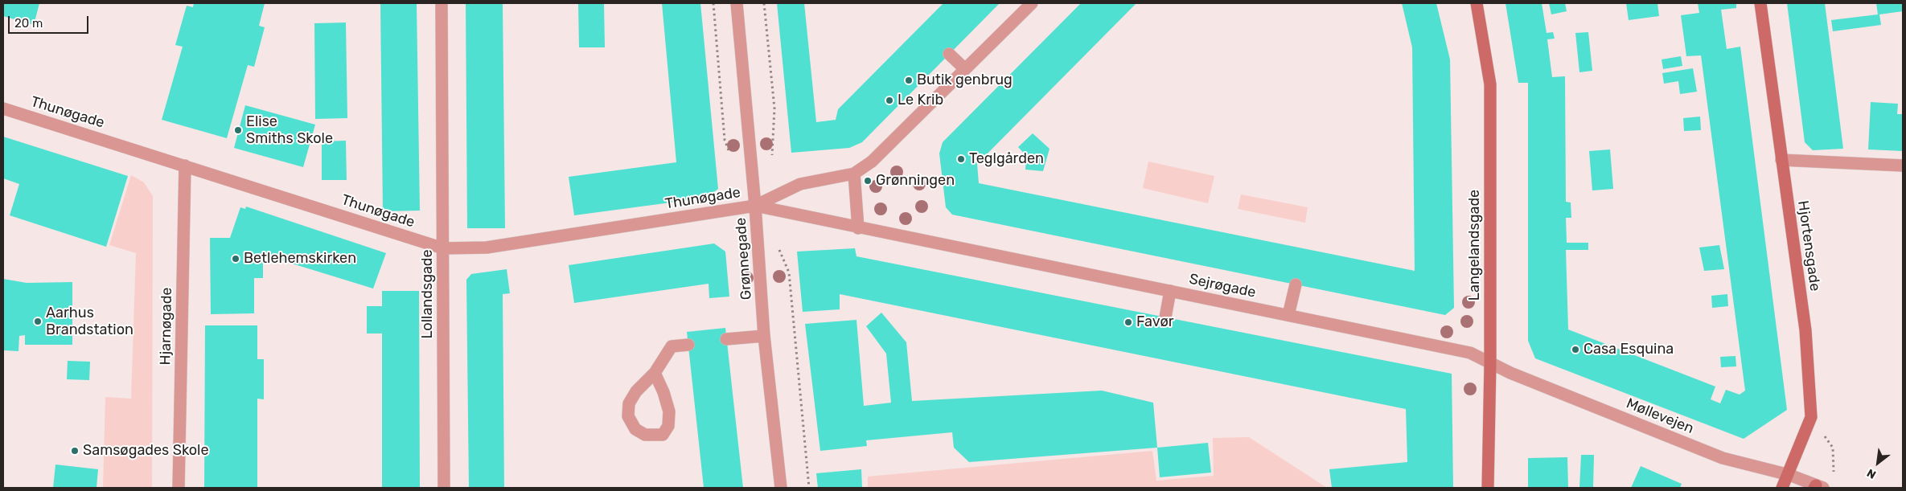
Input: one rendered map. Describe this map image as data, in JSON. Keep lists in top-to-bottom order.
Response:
{
  "streets": {
    "street": [
      "Thunøgade",
      "Langelandsgade",
      "Hjortensgade",
      "Grønnegade",
      "Sejrøgade",
      "Lollandsgade",
      "Hjarnøgade",
      "Møllevejen"
    ]
  },
  "crossings": [
    ["Thunøgade", "Grønnegade"],
    ["Thunøgade", "Lollandsgade"],
    ["Thunøgade", "Hjarnøgade"],
    ["Langelandsgade", "Sejrøgade"],
    ["Langelandsgade", "Møllevejen"],
    ["Hjortensgade", "Møllevejen"],
    ["Sejrøgade", "Møllevejen"]
  ],
  "places": [
    "Butik genbrug",
    "Le Krib",
    "Elise Smiths Skole",
    "Teglgården",
    "Grønningen",
    "Betlehemskirken",
    "Aarhus Brandstation",
    "Favør",
    "Casa Esquina",
    "Samsøgades Skole"
  ],
  "scale_bar": "20 m",
  "north": "bottom left"
}
